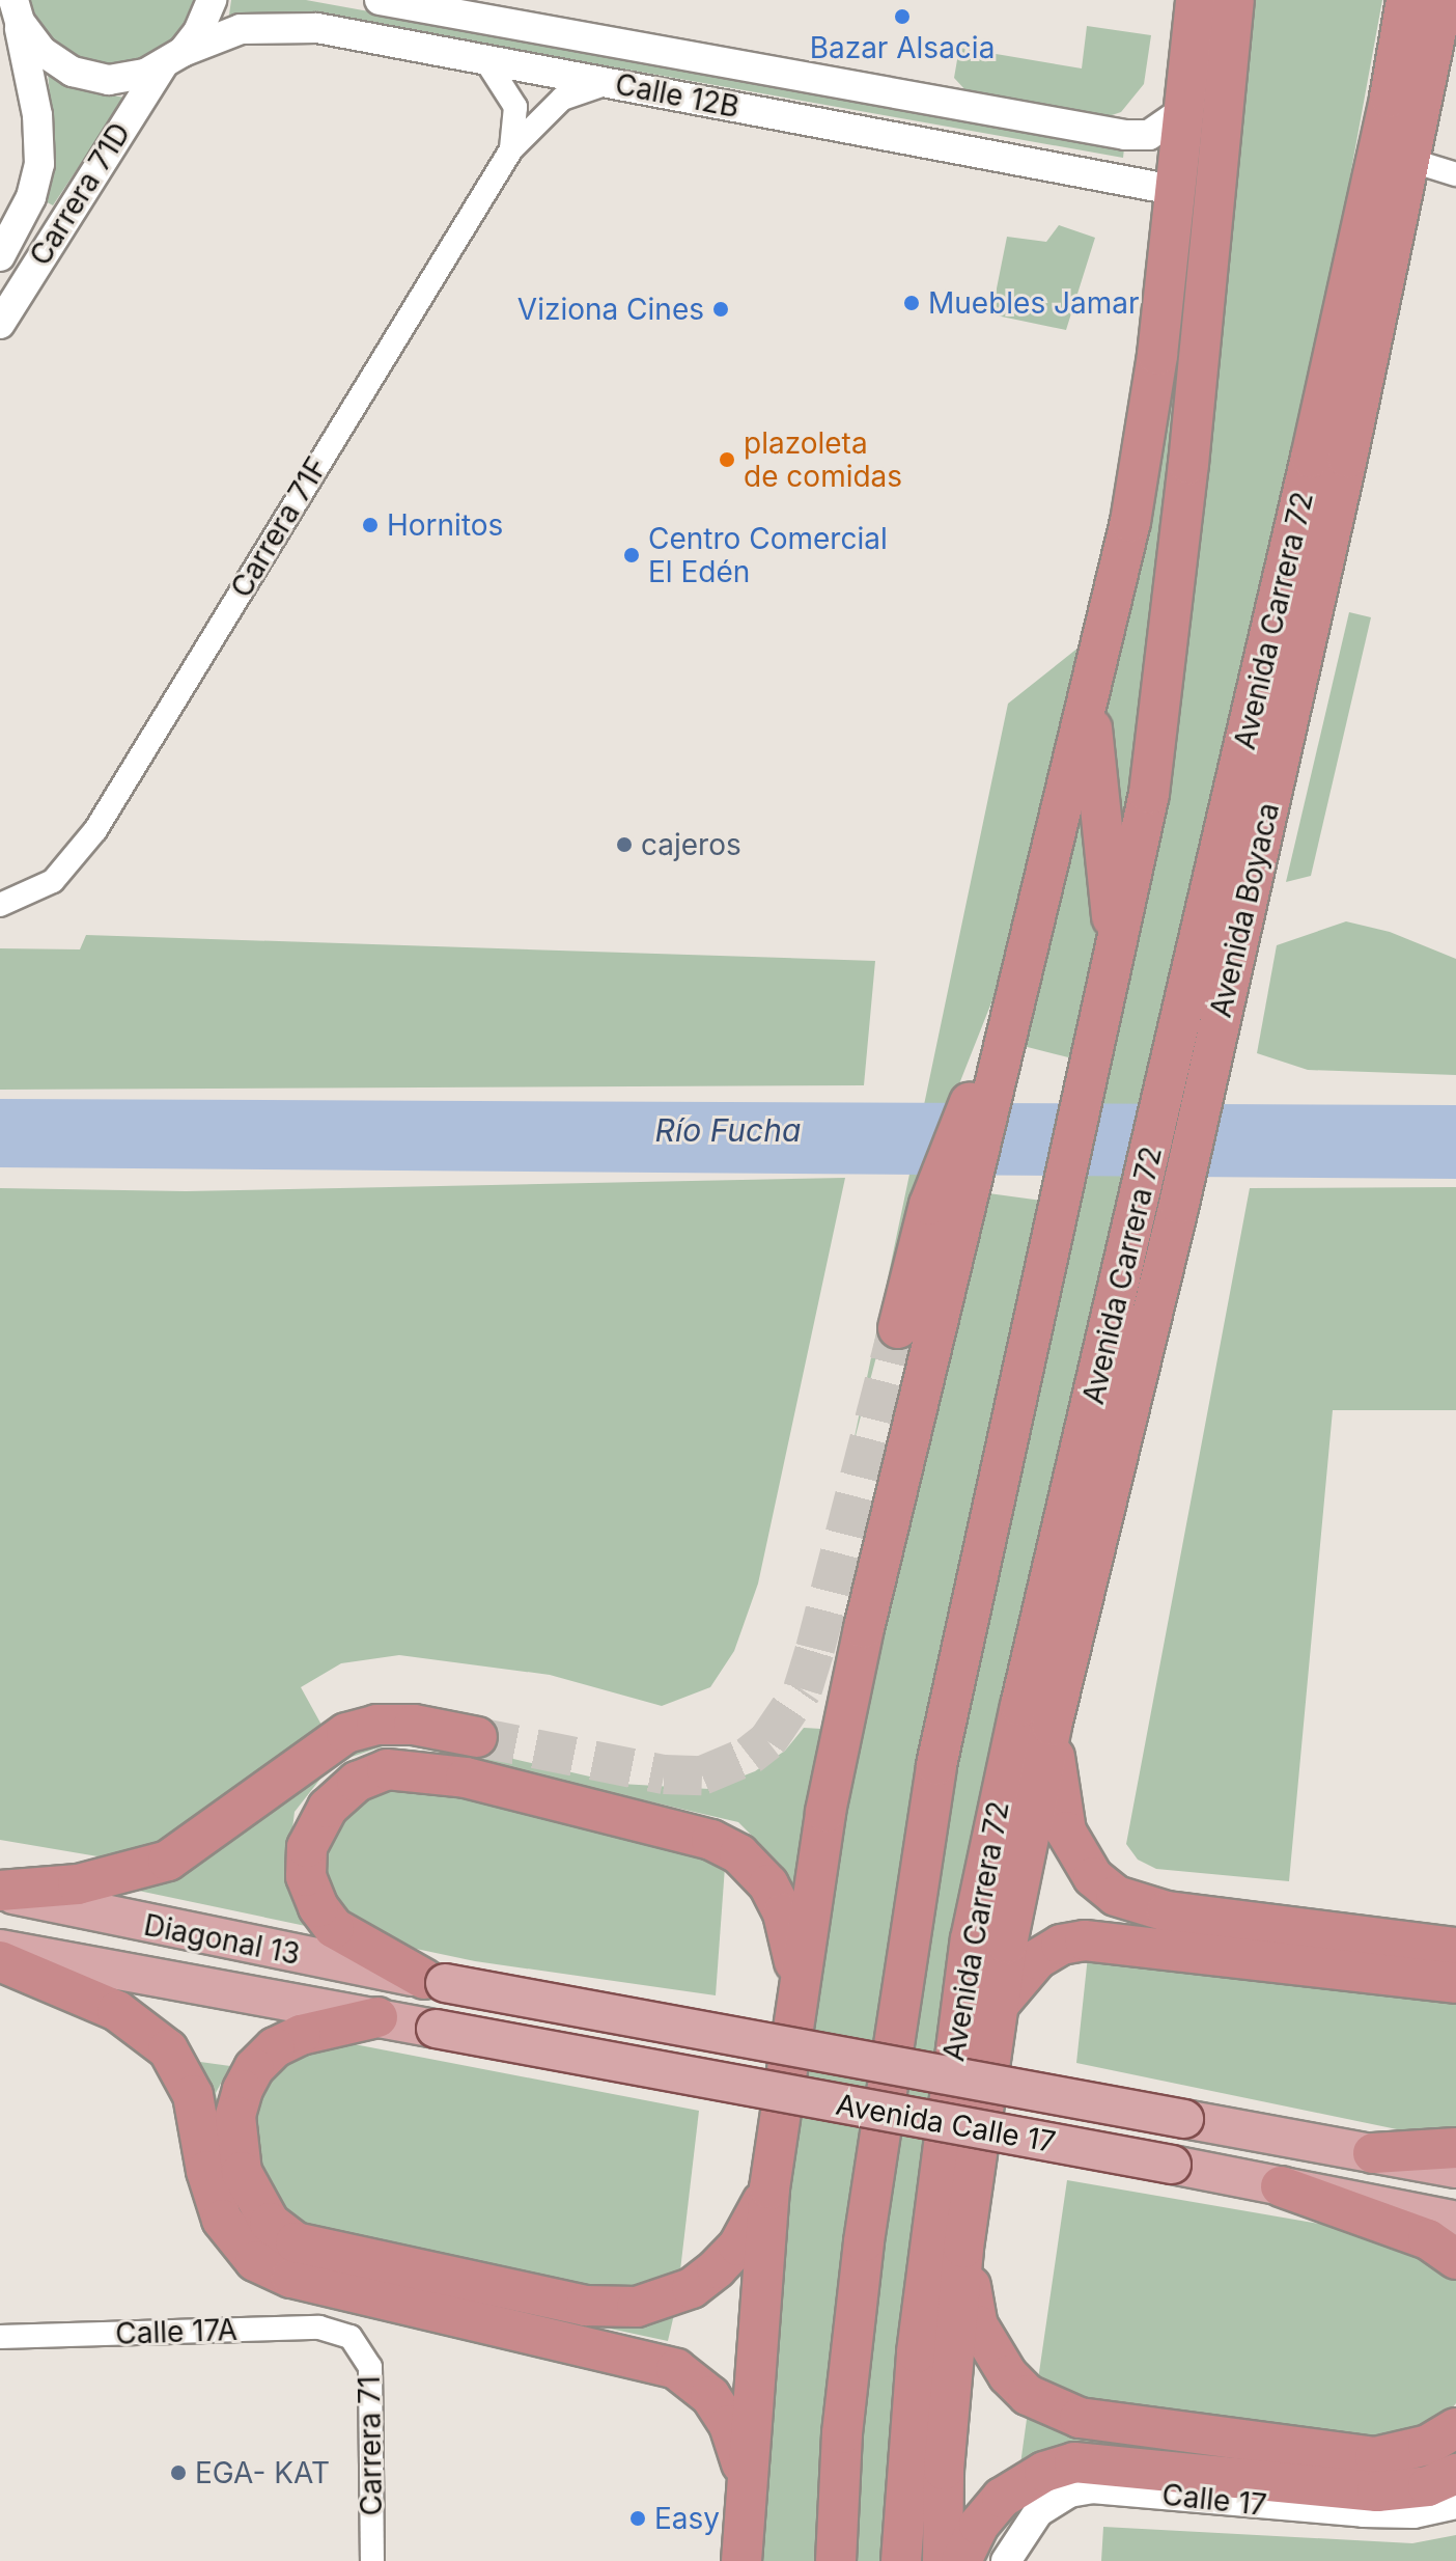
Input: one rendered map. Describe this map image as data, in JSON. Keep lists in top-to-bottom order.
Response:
{
  "streets": {
    "highway": ["Avenida Carrera 72", "Avenida Boyaca"],
    "main road": ["Diagonal 13", "Avenida Calle 17"],
    "street": [
      "Calle 12B",
      "Carrera 71D",
      "Carrera 71F",
      "Calle 17A",
      "Carrera 71",
      "Calle 17"
    ]
  },
  "crossings": [
    ["Calle 12B", "Carrera 71D"],
    ["Calle 12B", "Carrera 71F"],
    ["Avenida Carrera 72", "Avenida Boyaca"],
    ["Diagonal 13", "Avenida Calle 17"],
    ["Calle 17A", "Carrera 71"]
  ],
  "water": ["Río Fucha"],
  "places": [
    "Bazar Alsacia",
    "Muebles Jamar",
    "Viziona Cines",
    "plazoleta de comidas",
    "Hornitos",
    "Centro Comercial El Edén",
    "cajeros",
    "EGA- KAT",
    "Easy"
  ]
}
